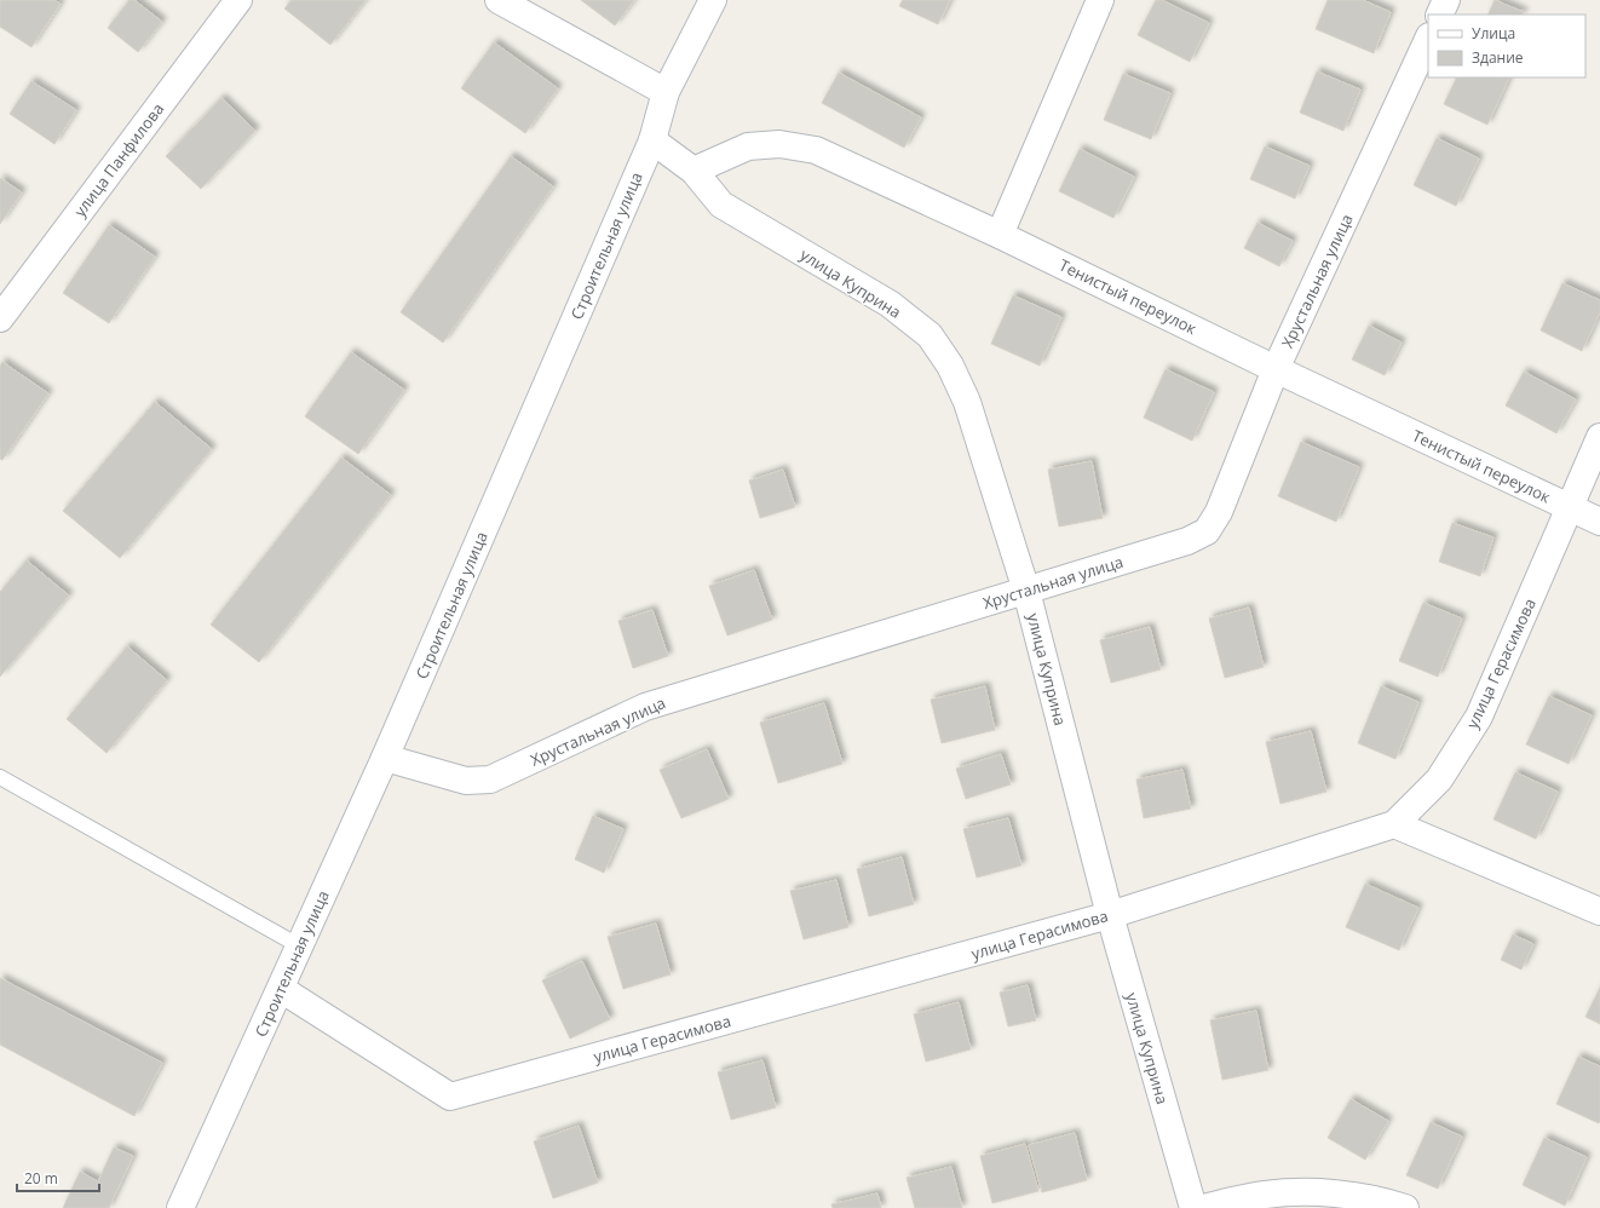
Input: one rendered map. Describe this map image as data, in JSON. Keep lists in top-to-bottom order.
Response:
{
  "streets": {
    "street": [
      "улица Панфилова",
      "Строительная улица",
      "Хрустальная улица",
      "улица Куприна",
      "Тенистый переулок",
      "улица Герасимова"
    ]
  },
  "crossings": [
    ["Строительная улица", "Хрустальная улица"],
    ["Строительная улица", "улица Герасимова"],
    ["Хрустальная улица", "улица Куприна"],
    ["Хрустальная улица", "Тенистый переулок"],
    ["улица Куприна", "Тенистый переулок"],
    ["улица Куприна", "улица Герасимова"],
    ["Тенистый переулок", "улица Герасимова"]
  ],
  "legend": ["Улица", "Здание"],
  "scale_bar": "20 m"
}
